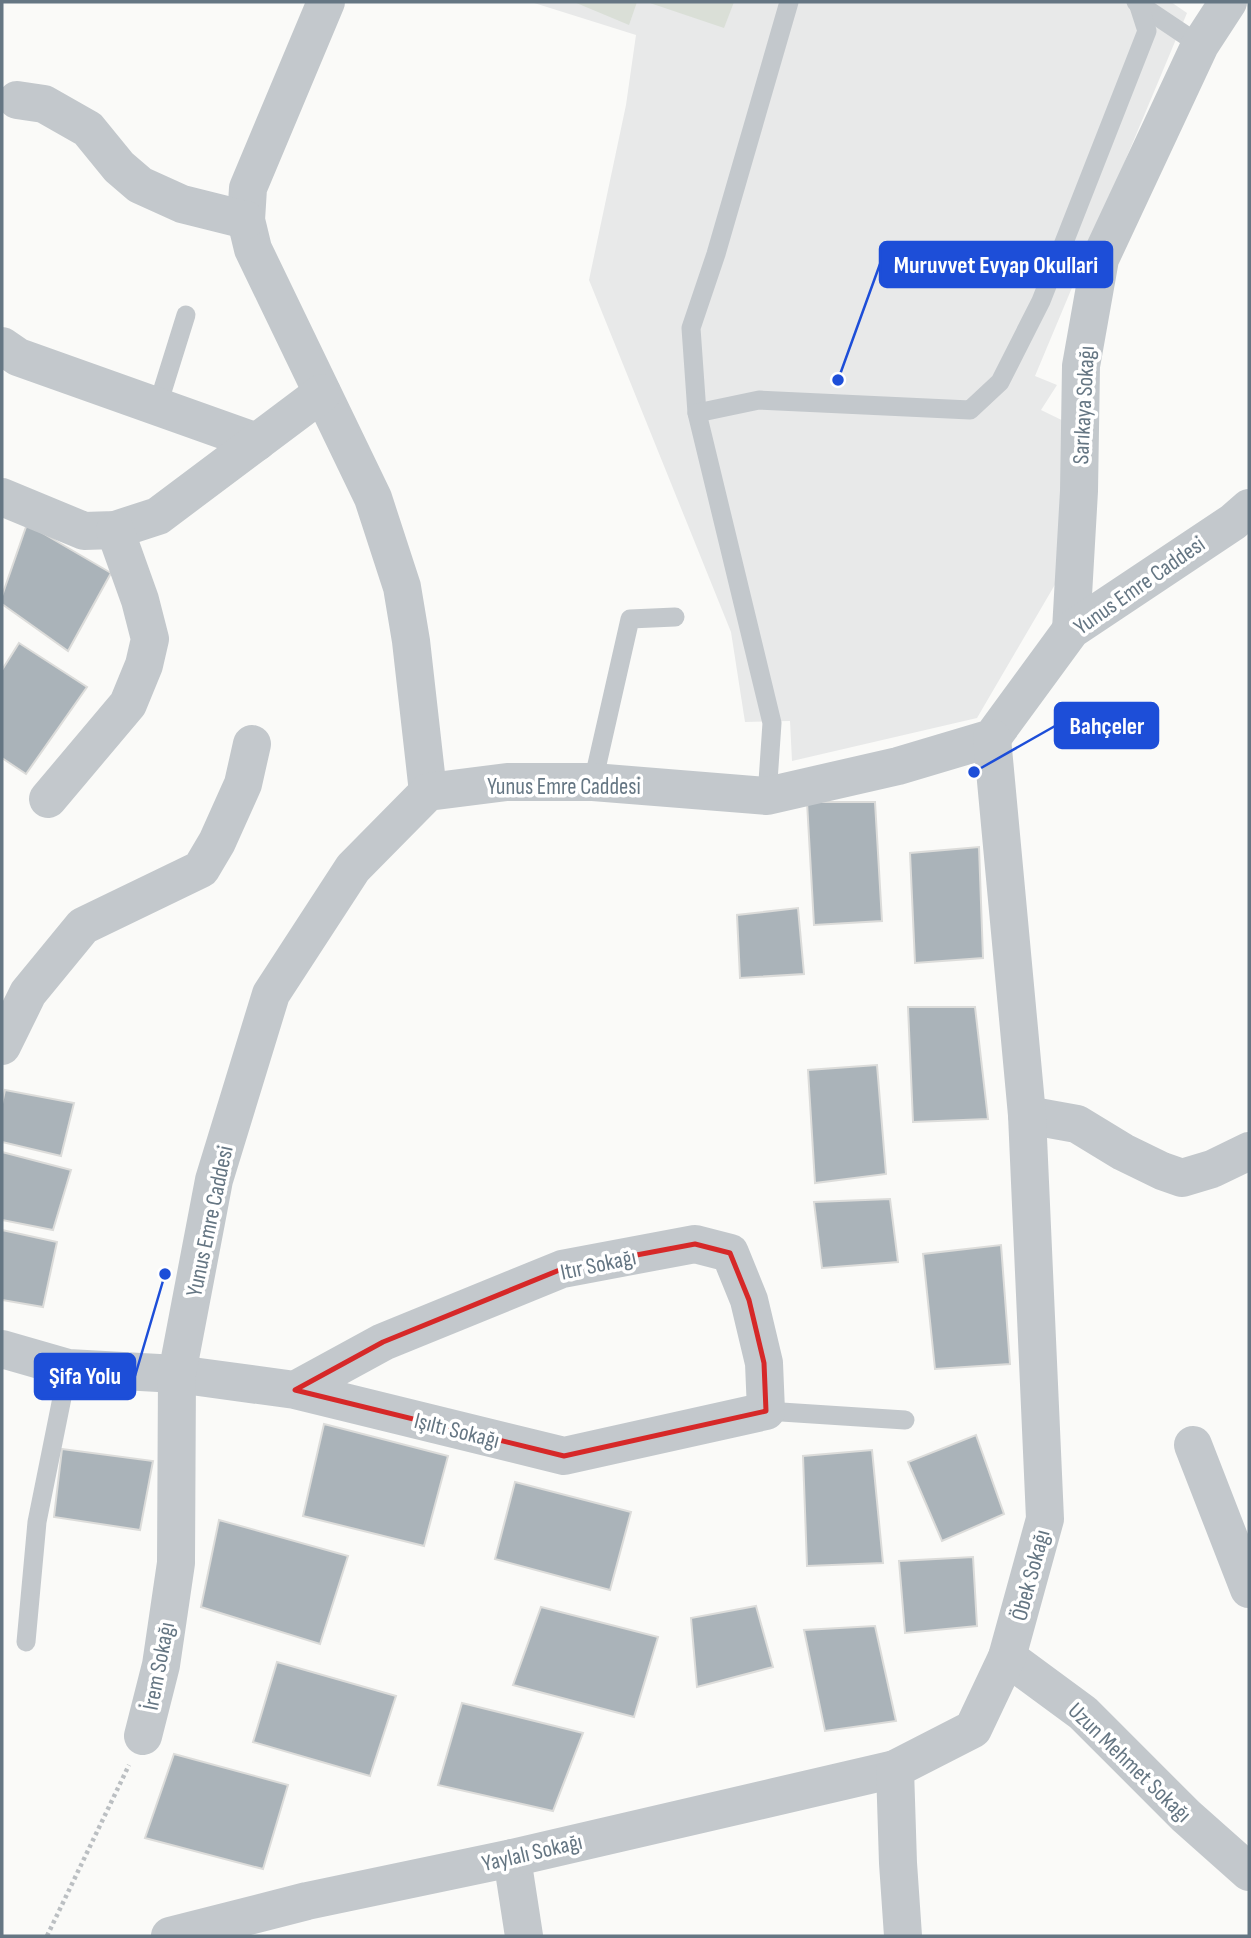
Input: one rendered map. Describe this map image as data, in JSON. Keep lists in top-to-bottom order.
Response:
{
  "streets": {
    "street": [
      "Sarıkaya Sokağı",
      "Yunus Emre Caddesi",
      "Itır Sokağı",
      "Işıltı Sokağı",
      "Öbek Sokağı",
      "İrem Sokağı",
      "Uzun Mehmet Sokağı",
      "Yaylalı Sokağı"
    ]
  },
  "crossings": [
    ["Sarıkaya Sokağı", "Yunus Emre Caddesi"],
    ["Yunus Emre Caddesi", "Işıltı Sokağı"],
    ["Yunus Emre Caddesi", "Öbek Sokağı"],
    ["Yunus Emre Caddesi", "İrem Sokağı"],
    ["Itır Sokağı", "Işıltı Sokağı"],
    ["Işıltı Sokağı", "İrem Sokağı"],
    ["Öbek Sokağı", "Uzun Mehmet Sokağı"],
    ["Öbek Sokağı", "Yaylalı Sokağı"]
  ],
  "places": ["Muruvvet Evyap Okullari", "Bahçeler", "Şifa Yolu"]
}
